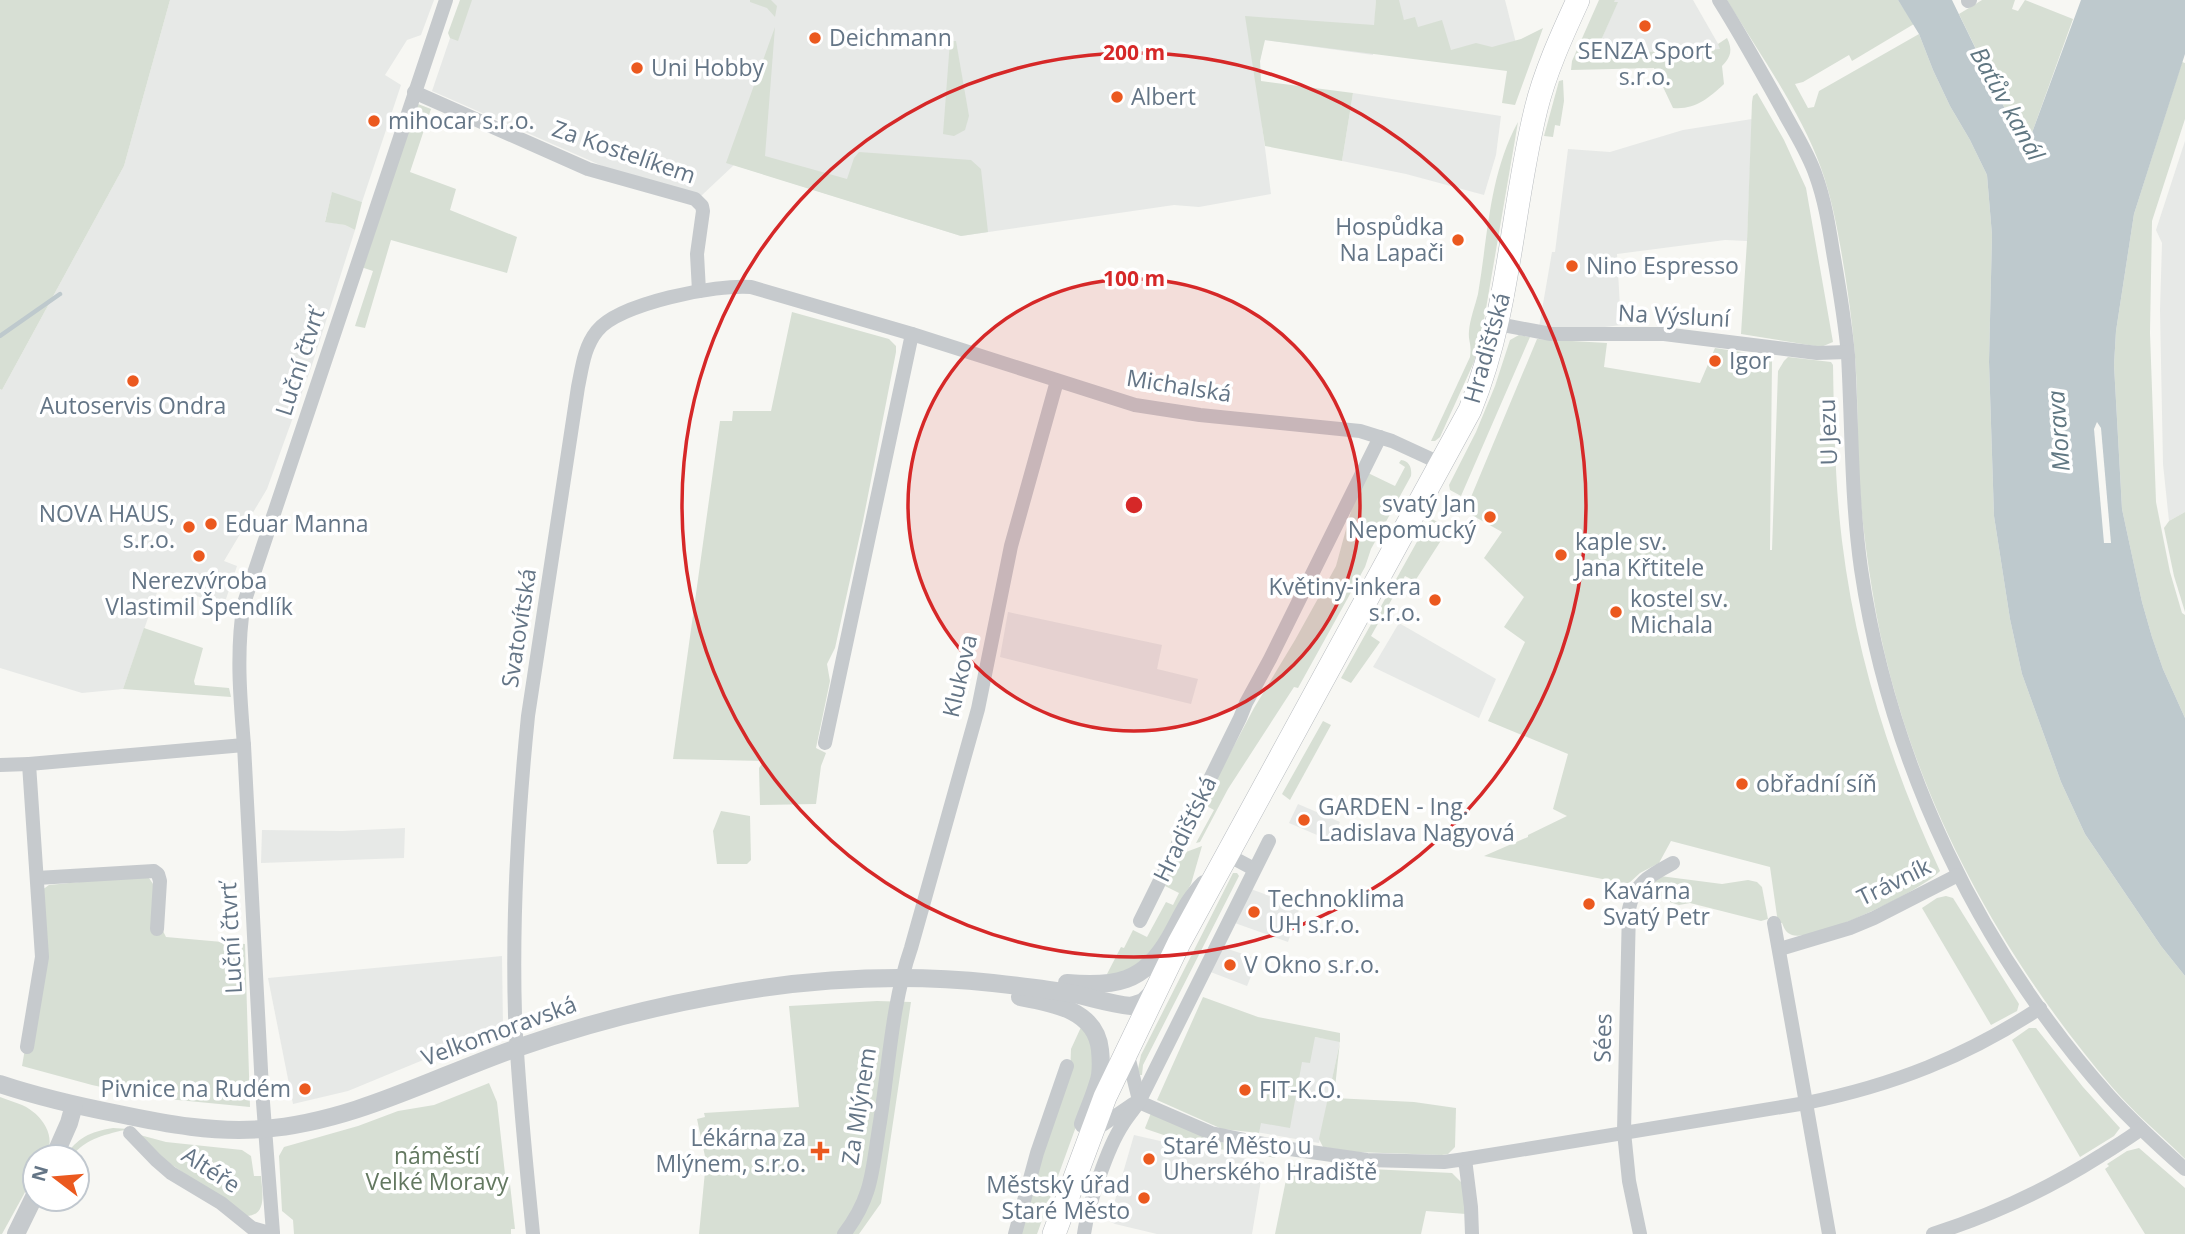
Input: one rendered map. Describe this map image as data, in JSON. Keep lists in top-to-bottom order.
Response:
{
  "streets": {
    "main road": ["Hradišťská"],
    "street": [
      "Za Kostelíkem",
      "Na Výsluní",
      "Luční čtvrť",
      "Michalská",
      "U Jezu",
      "Svatovítská",
      "Klukova",
      "Trávník",
      "Velkomoravská",
      "Sées",
      "Za Mlýnem",
      "Altéře"
    ]
  },
  "crossings": [
    ["Za Kostelíkem", "Luční čtvrť"],
    ["Za Kostelíkem", "Michalská"],
    ["Za Kostelíkem", "Svatovítská"],
    ["Na Výsluní", "Hradišťská"],
    ["Na Výsluní", "U Jezu"],
    ["Hradišťská", "Michalská"],
    ["Hradišťská", "Velkomoravská"],
    ["Luční čtvrť", "Velkomoravská"],
    ["Michalská", "Svatovítská"],
    ["Michalská", "Klukova"],
    ["U Jezu", "Trávník"],
    ["Svatovítská", "Velkomoravská"],
    ["Klukova", "Velkomoravská"],
    ["Klukova", "Za Mlýnem"],
    ["Velkomoravská", "Za Mlýnem"]
  ],
  "water": ["Baťův kanál", "Morava"],
  "parks": ["náměstí Velké Moravy"],
  "places": {
    "other": [
      "SENZA Sport s.r.o.",
      "Deichmann",
      "Uni Hobby",
      "Albert",
      "mihocar s.r.o.",
      "Hospůdka Na Lapači",
      "Nino Espresso",
      "Igor",
      "Autoservis Ondra",
      "svatý Jan Nepomucký",
      "Eduar Manna",
      "NOVA HAUS, s.r.o.",
      "kaple sv. Jana Křtitele",
      "Nerezvýroba Vlastimil Špendlík",
      "Květiny-inkera s.r.o.",
      "kostel sv. Michala",
      "obřadní síň",
      "GARDEN - Ing. Ladislava Nagyová",
      "Kavárna Svatý Petr",
      "Technoklima UH s.r.o.",
      "V Okno s.r.o.",
      "Pivnice na Rudém",
      "FIT-K.O.",
      "Staré Město u Uherského Hradiště",
      "Městský úřad Staré Město"
    ],
    "health": ["Lékárna za Mlýnem, s.r.o."]
  },
  "north": "left",
  "rings": ["200 m", "100 m"]
}
